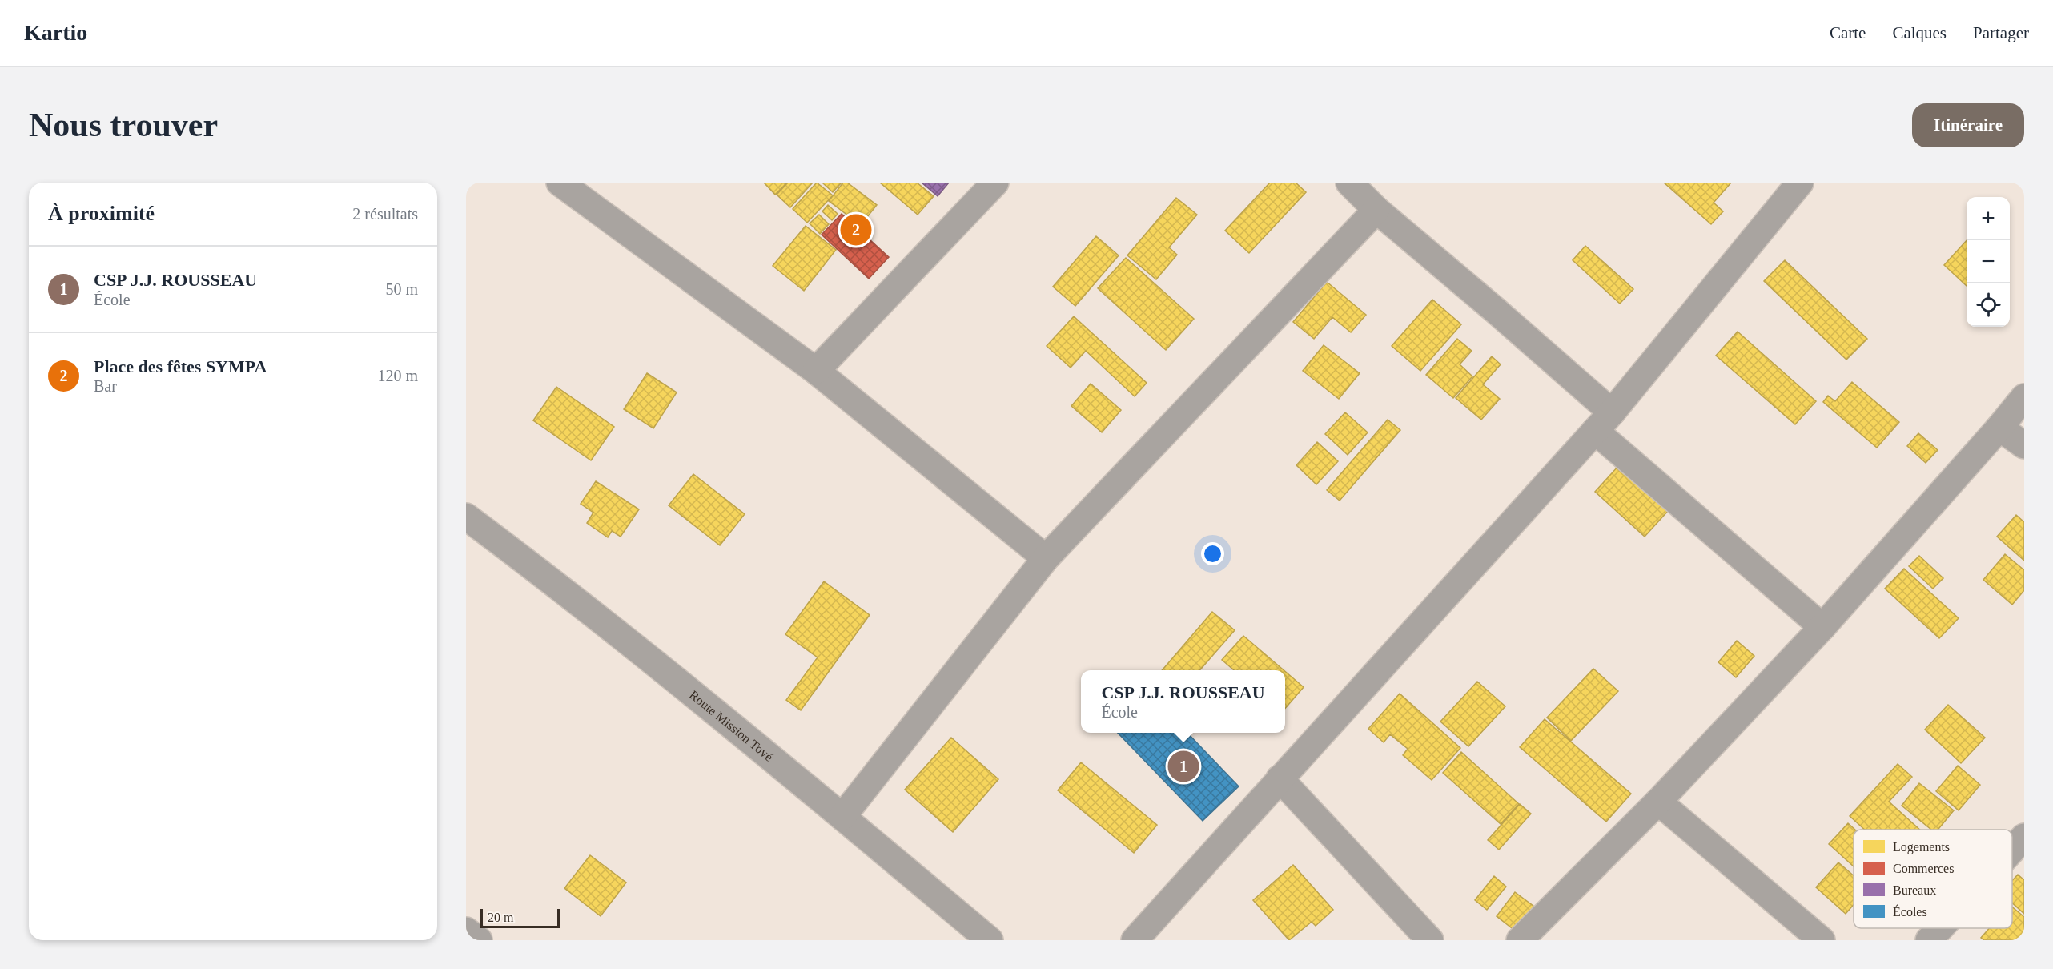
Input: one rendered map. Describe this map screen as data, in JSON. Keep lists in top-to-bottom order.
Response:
{
  "streets": {
    "street": ["Route Mission Tové"]
  },
  "legend": [
    "Logements",
    "Commerces",
    "Bureaux",
    "Écoles"
  ],
  "scale_bar": "20 m",
  "page": {
    "header": "Kartio",
    "nav": ["Carte", "Calques", "Partager"],
    "buttons": "Itinéraire",
    "title": "Nous trouver",
    "heading": ["À proximité", "2 résultats"],
    "map_buttons": ["+", "−"],
    "pins": ["2", "1"],
    "list": [
      {
        "mark": "1",
        "name": "CSP J.J. ROUSSEAU",
        "note": "École",
        "value": "50 m"
      },
      {
        "mark": "2",
        "name": "Place des fêtes SYMPA",
        "note": "Bar",
        "value": "120 m"
      }
    ],
    "popup": ["CSP J.J. ROUSSEAU", "École"],
    "scale": "20 m"
  }
}
